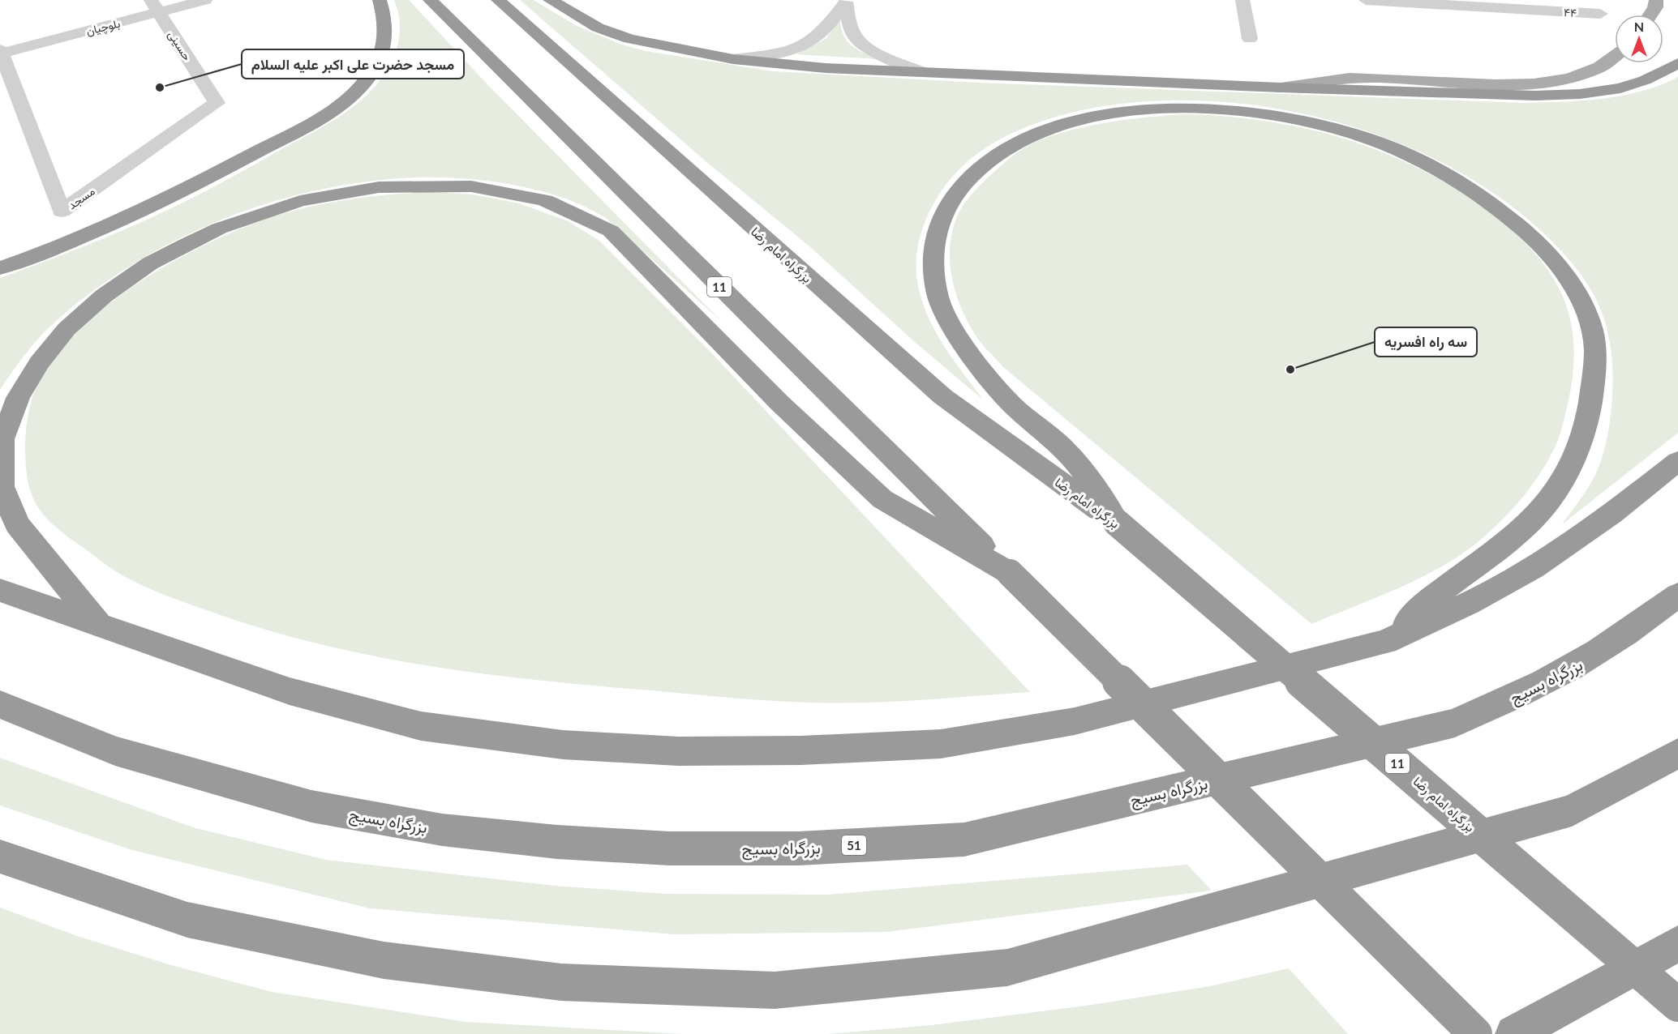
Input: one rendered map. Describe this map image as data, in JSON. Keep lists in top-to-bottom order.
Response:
{
  "streets": {
    "highway": [
      "بزرگراه امام رضا",
      "11",
      "بزرگراه بسیج",
      "51"
    ],
    "street": [
      "۴۴",
      "بلوچیان",
      "حسینی",
      "مسجد"
    ]
  },
  "crossings": [
    ["بلوچیان", "حسینی"],
    ["بلوچیان", "مسجد"],
    ["حسینی", "مسجد"]
  ],
  "places": ["مسجد حضرت علی اکبر علیه السلام", "سه راه افسریه"],
  "north": "top"
}
